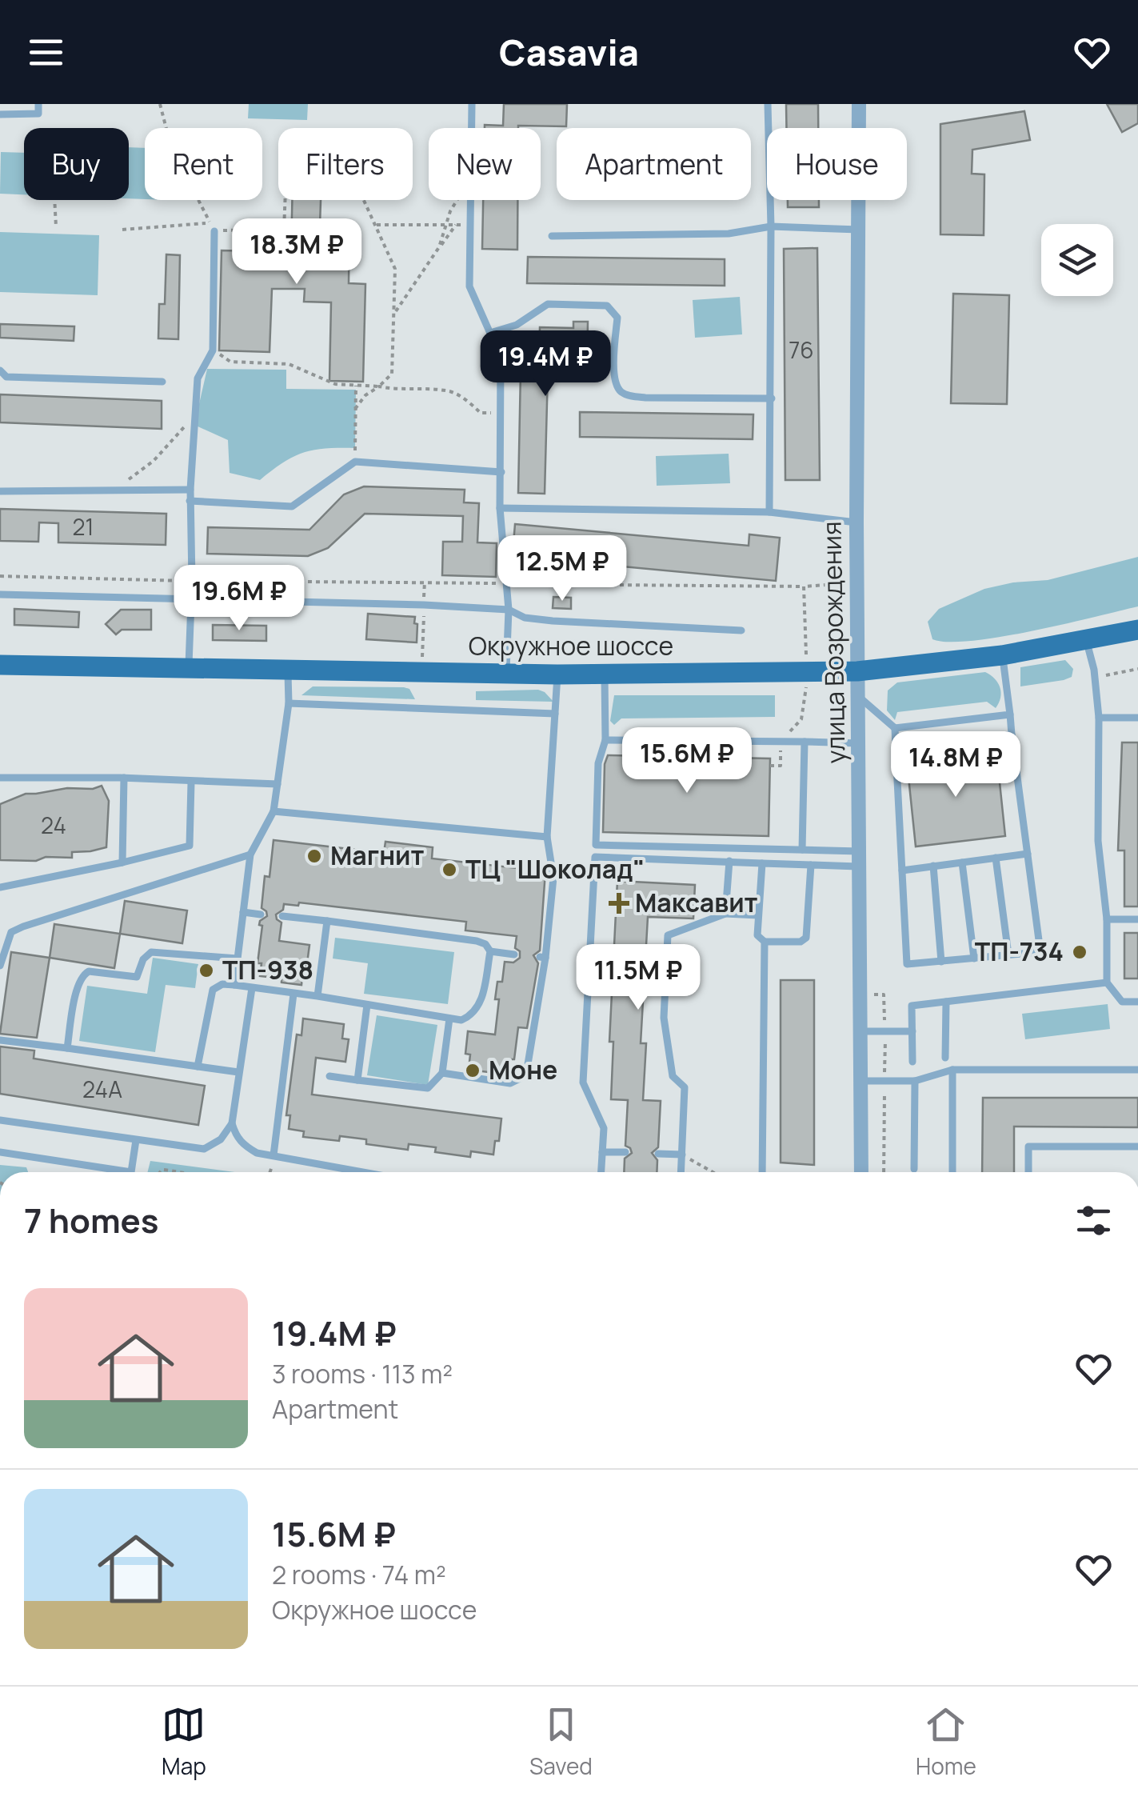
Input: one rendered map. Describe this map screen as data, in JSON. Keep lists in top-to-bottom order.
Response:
{
  "streets": {
    "main road": ["Окружное шоссе"],
    "street": ["улица Возрождения"]
  },
  "crossings": [
    ["улица Возрождения", "Окружное шоссе"]
  ],
  "places": {
    "other": [
      "Магнит",
      "ТЦ \"Шоколад\"",
      "ТП-734",
      "ТП-938",
      "Моне"
    ],
    "health": ["Максавит"]
  },
  "house_numbers": [
    "76",
    "21",
    "24",
    "24А"
  ],
  "page": {
    "header": "Casavia",
    "chip": [
      "Buy",
      "Rent",
      "Filters",
      "New",
      "Apartment",
      "House"
    ],
    "price": [
      "18.3M ₽",
      "19.4M ₽",
      "12.5M ₽",
      "19.6M ₽",
      "15.6M ₽",
      "14.8M ₽",
      "11.5M ₽"
    ],
    "heading": "7 homes",
    "list": [
      {
        "name": "19.4M ₽",
        "note": "3 rooms · 113 m² · Apartment"
      },
      {
        "name": "15.6M ₽",
        "note": "2 rooms · 74 m² · Окружное шоссе"
      }
    ],
    "tabs": ["Map", "Saved", "Home"]
  }
}
